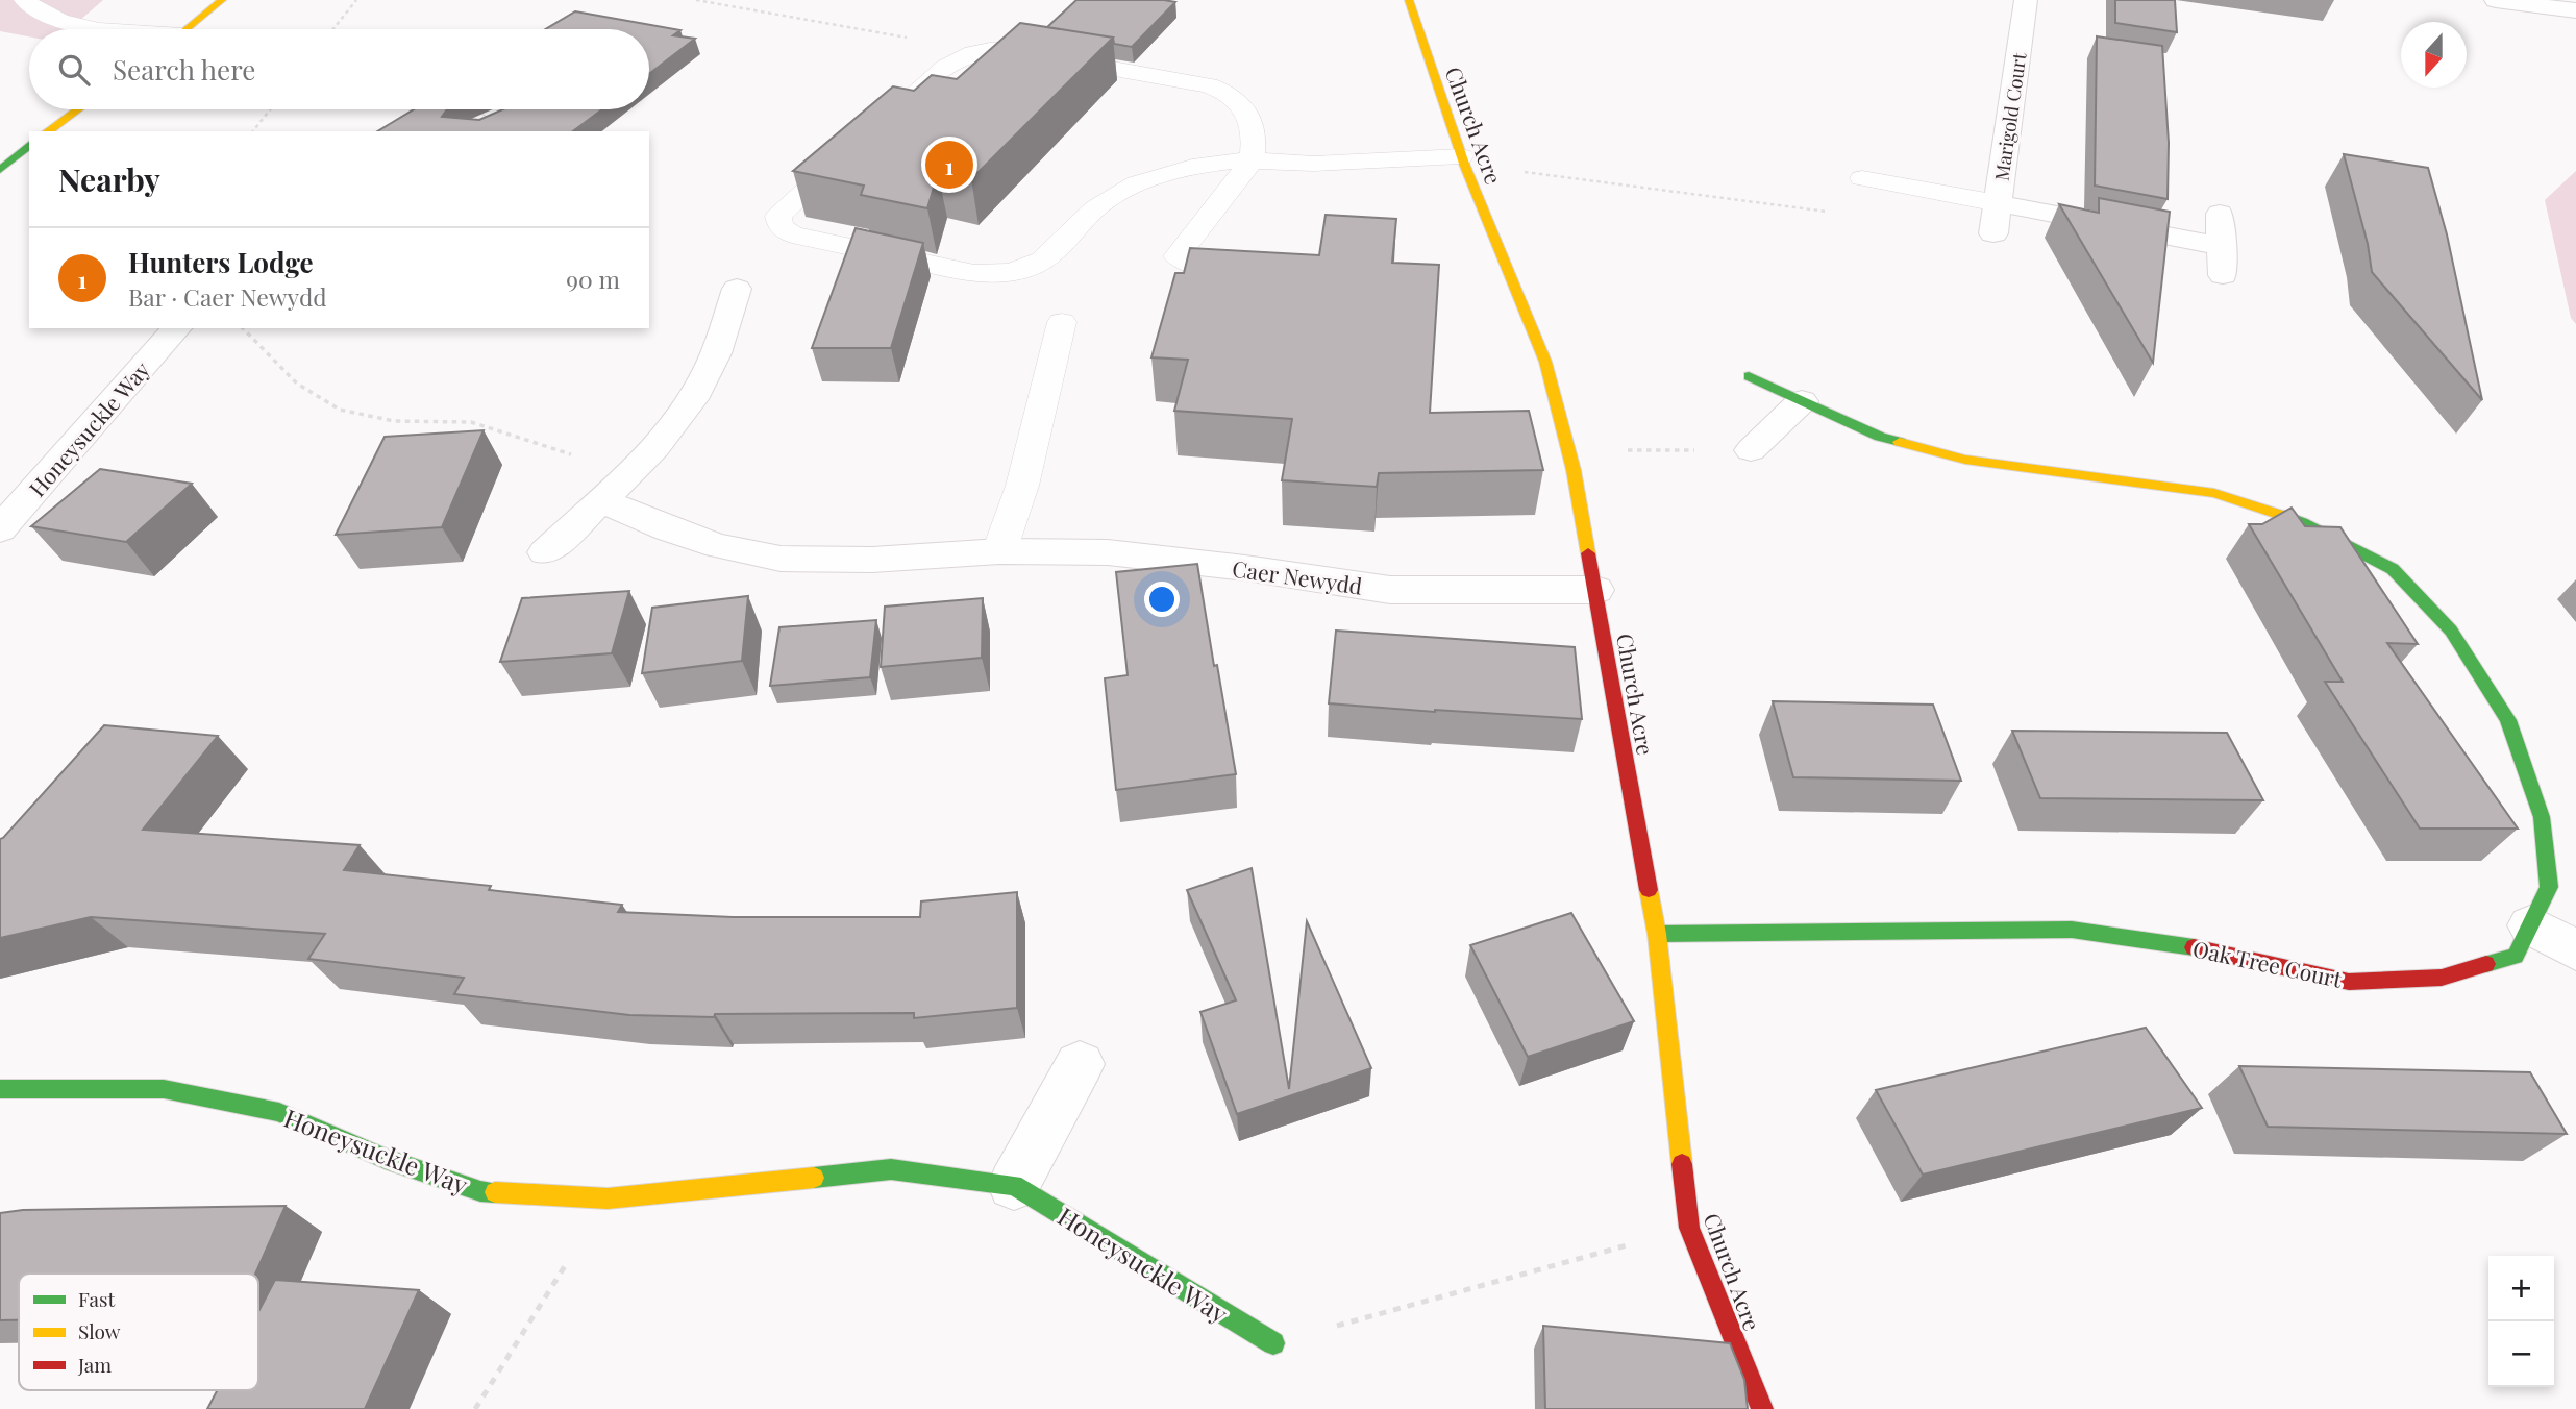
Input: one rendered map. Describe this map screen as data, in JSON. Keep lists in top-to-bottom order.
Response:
{
  "streets": {
    "street": [
      "Marigold Court",
      "Church Acre",
      "Honeysuckle Way",
      "Caer Newydd",
      "Oak Tree Court"
    ]
  },
  "crossings": [
    ["Church Acre", "Caer Newydd"],
    ["Church Acre", "Oak Tree Court"]
  ],
  "legend": ["Fast", "Slow", "Jam"],
  "north": "bottom",
  "page": {
    "search": "Search here",
    "heading": "Nearby",
    "pins": "1",
    "list": [
      {
        "mark": "1",
        "name": "Hunters Lodge",
        "note": "Bar · Caer Newydd",
        "value": "90 m"
      }
    ],
    "map_buttons": ["+", "−"]
  }
}
